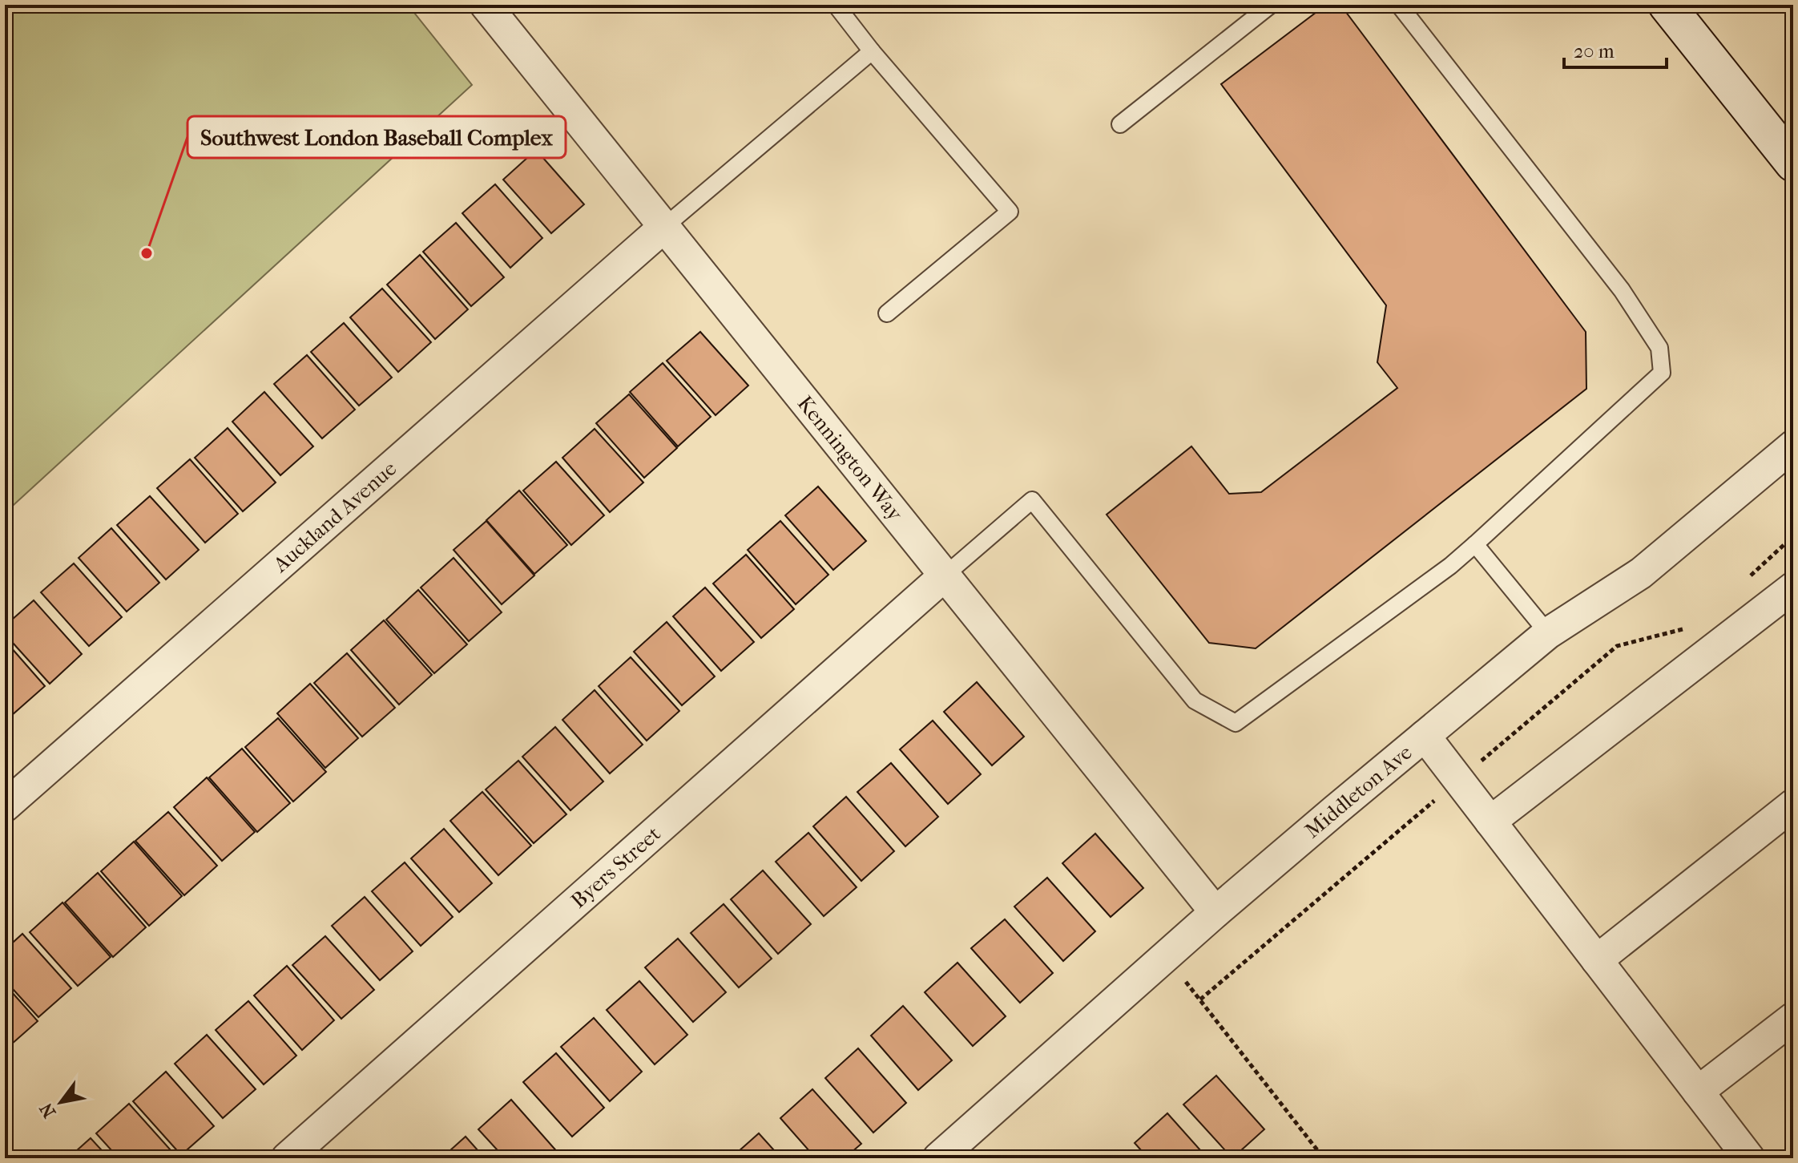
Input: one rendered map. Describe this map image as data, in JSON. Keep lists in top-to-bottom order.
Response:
{
  "streets": {
    "street": [
      "Kennington Way",
      "Auckland Avenue",
      "Middleton Ave",
      "Byers Street"
    ]
  },
  "crossings": [
    ["Kennington Way", "Auckland Avenue"],
    ["Kennington Way", "Middleton Ave"],
    ["Kennington Way", "Byers Street"]
  ],
  "places": ["Southwest London Baseball Complex"],
  "scale_bar": "20 m",
  "north": "bottom left"
}
